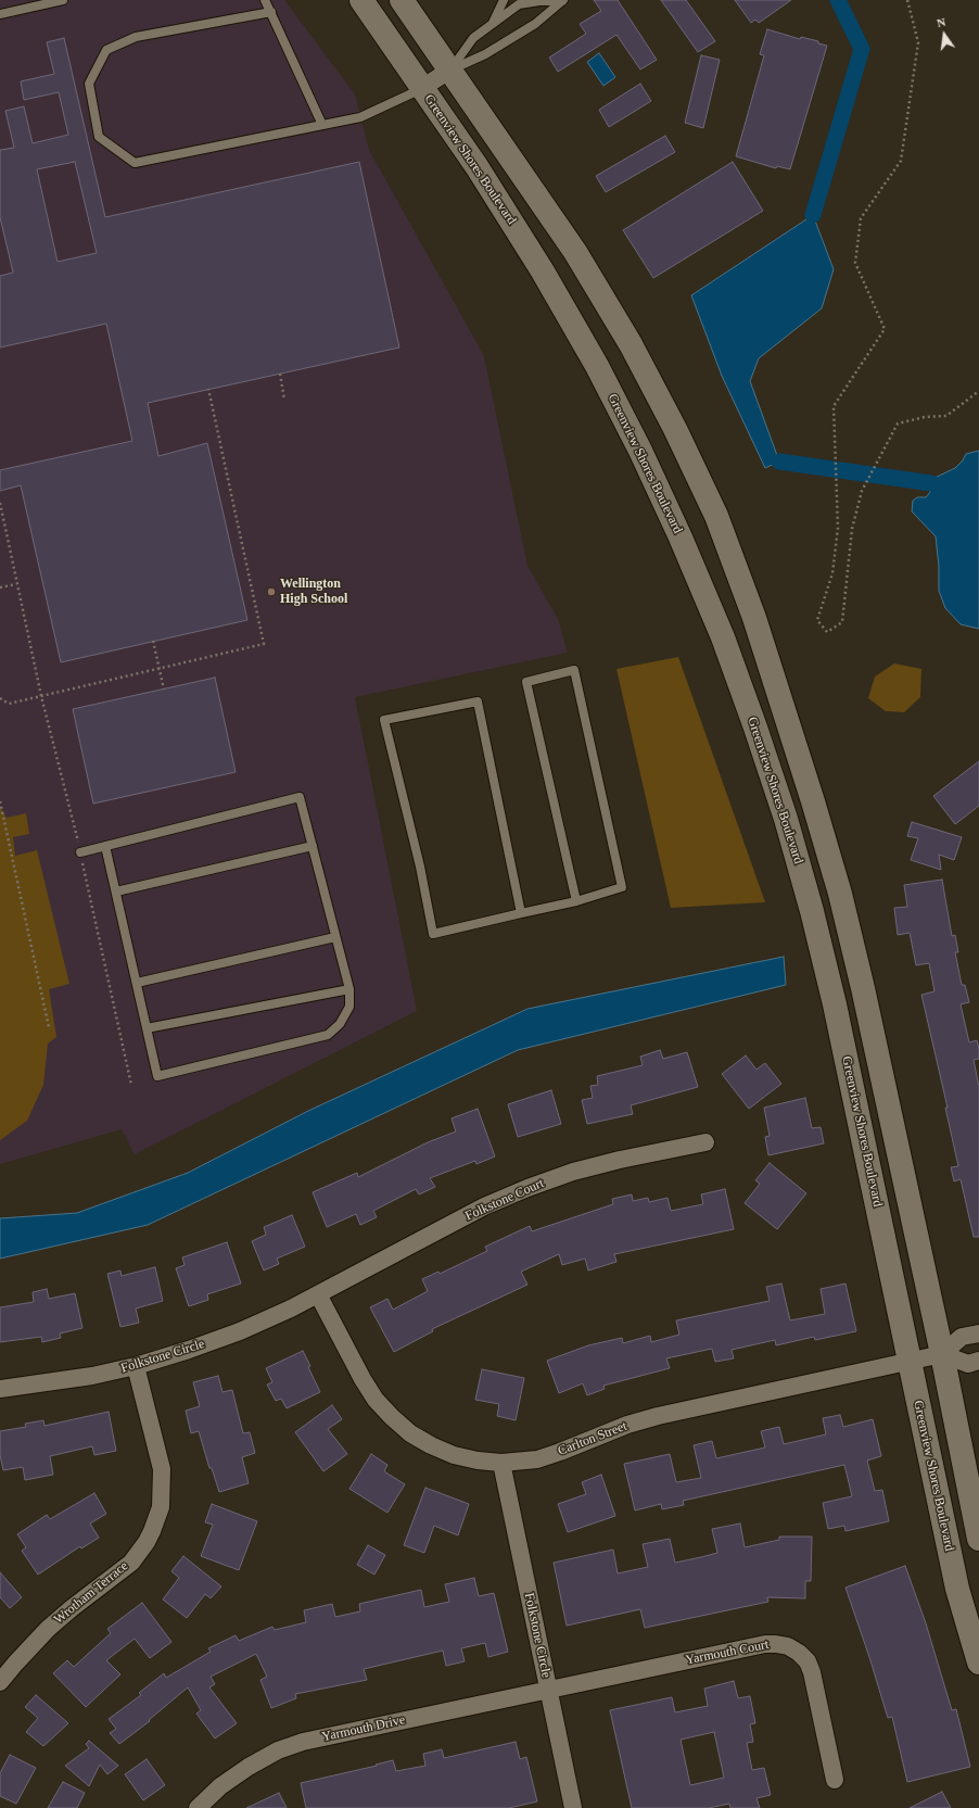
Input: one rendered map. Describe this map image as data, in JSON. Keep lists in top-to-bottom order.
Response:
{
  "streets": {
    "street": [
      "Greenview Shores Boulevard",
      "Folkstone Court",
      "Folkstone Circle",
      "Carlton Street",
      "Wrotham Terrace",
      "Yarmouth Court",
      "Yarmouth Drive"
    ]
  },
  "crossings": [
    ["Greenview Shores Boulevard", "Carlton Street"],
    ["Folkstone Court", "Folkstone Circle"],
    ["Folkstone Court", "Carlton Street"],
    ["Folkstone Circle", "Carlton Street"],
    ["Folkstone Circle", "Wrotham Terrace"],
    ["Folkstone Circle", "Yarmouth Court"],
    ["Folkstone Circle", "Yarmouth Drive"],
    ["Yarmouth Court", "Yarmouth Drive"]
  ],
  "places": ["Wellington High School"],
  "north": "top"
}
